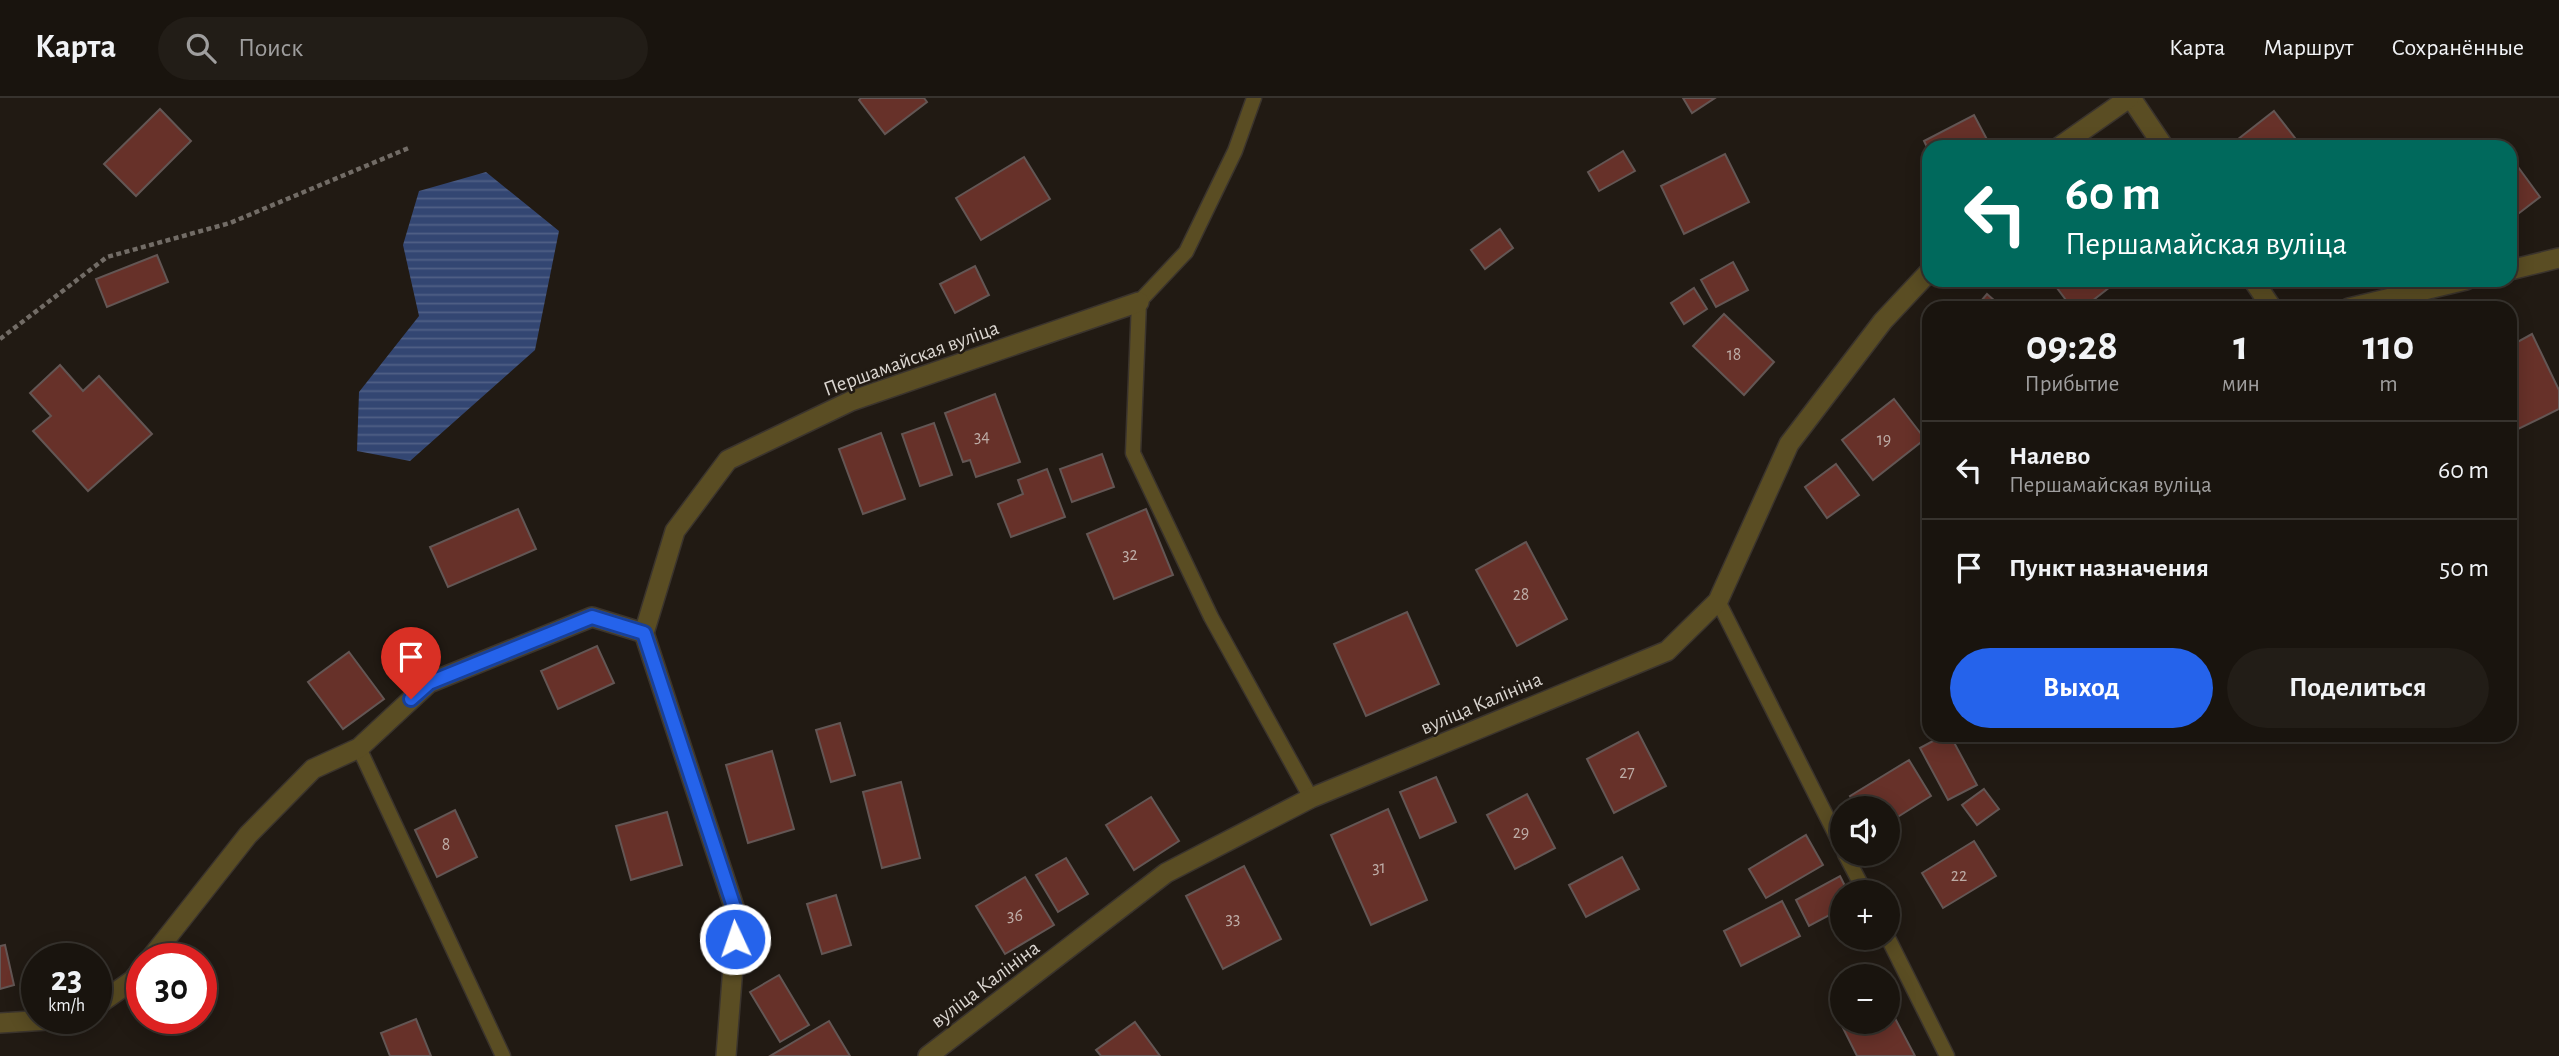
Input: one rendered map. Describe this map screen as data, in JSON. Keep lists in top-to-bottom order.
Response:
{
  "streets": {
    "street": ["Першамайская вуліца", "вуліца Калініна"]
  },
  "house_numbers": [
    "18",
    "34",
    "19",
    "32",
    "28",
    "27",
    "29",
    "8",
    "31",
    "22",
    "36",
    "33"
  ],
  "page": {
    "header": "Карта",
    "search": "Поиск",
    "nav": ["Карта", "Маршрут", "Сохранённые"],
    "turn": ["60 m", "Першамайская вуліца"],
    "eta": [
      "09:28",
      "Прибытие",
      "1",
      "мин",
      "110",
      "m"
    ],
    "list": [
      {
        "name": "Налево",
        "note": "Першамайская вуліца",
        "value": "60 m"
      },
      {
        "name": "Пункт назначения",
        "value": "50 m"
      }
    ],
    "buttons": ["Выход", "Поделиться"],
    "map_buttons": ["+", "−"],
    "speed": "23 km/h",
    "limit": "30"
  }
}
